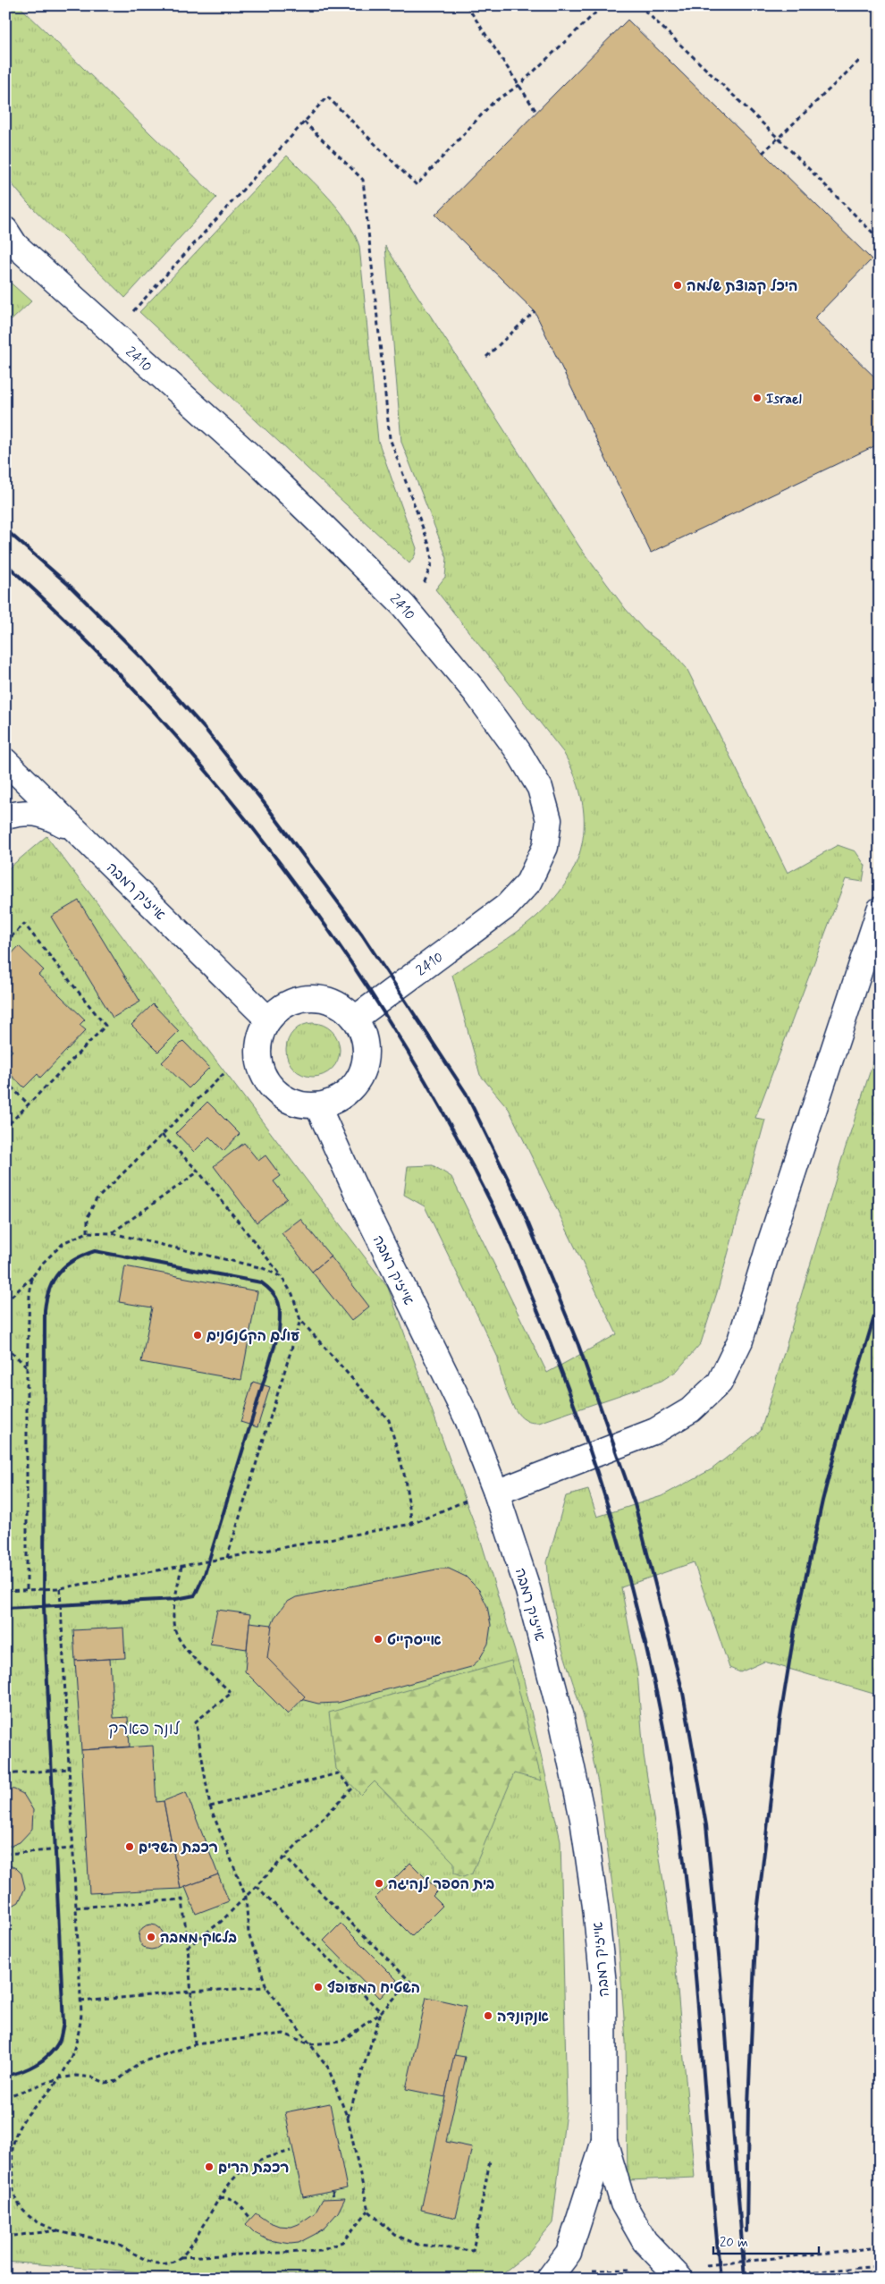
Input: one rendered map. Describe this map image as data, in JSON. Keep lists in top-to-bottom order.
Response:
{
  "streets": {
    "street": ["2410", "אייזיק רמבה"]
  },
  "crossings": [
    ["2410", "אייזיק רמבה"]
  ],
  "districts": ["לונה פארק"],
  "places": [
    "היכל קבוצת שלמה",
    "Israel",
    "עולם הקטנטנים",
    "אייסקייט",
    "רכבת השדים",
    "בית הספר לנהיגה",
    "בלאק ממבה",
    "השטיח המעופף",
    "אנקונדה",
    "רכבת הרים"
  ],
  "scale_bar": "20 m"
}
